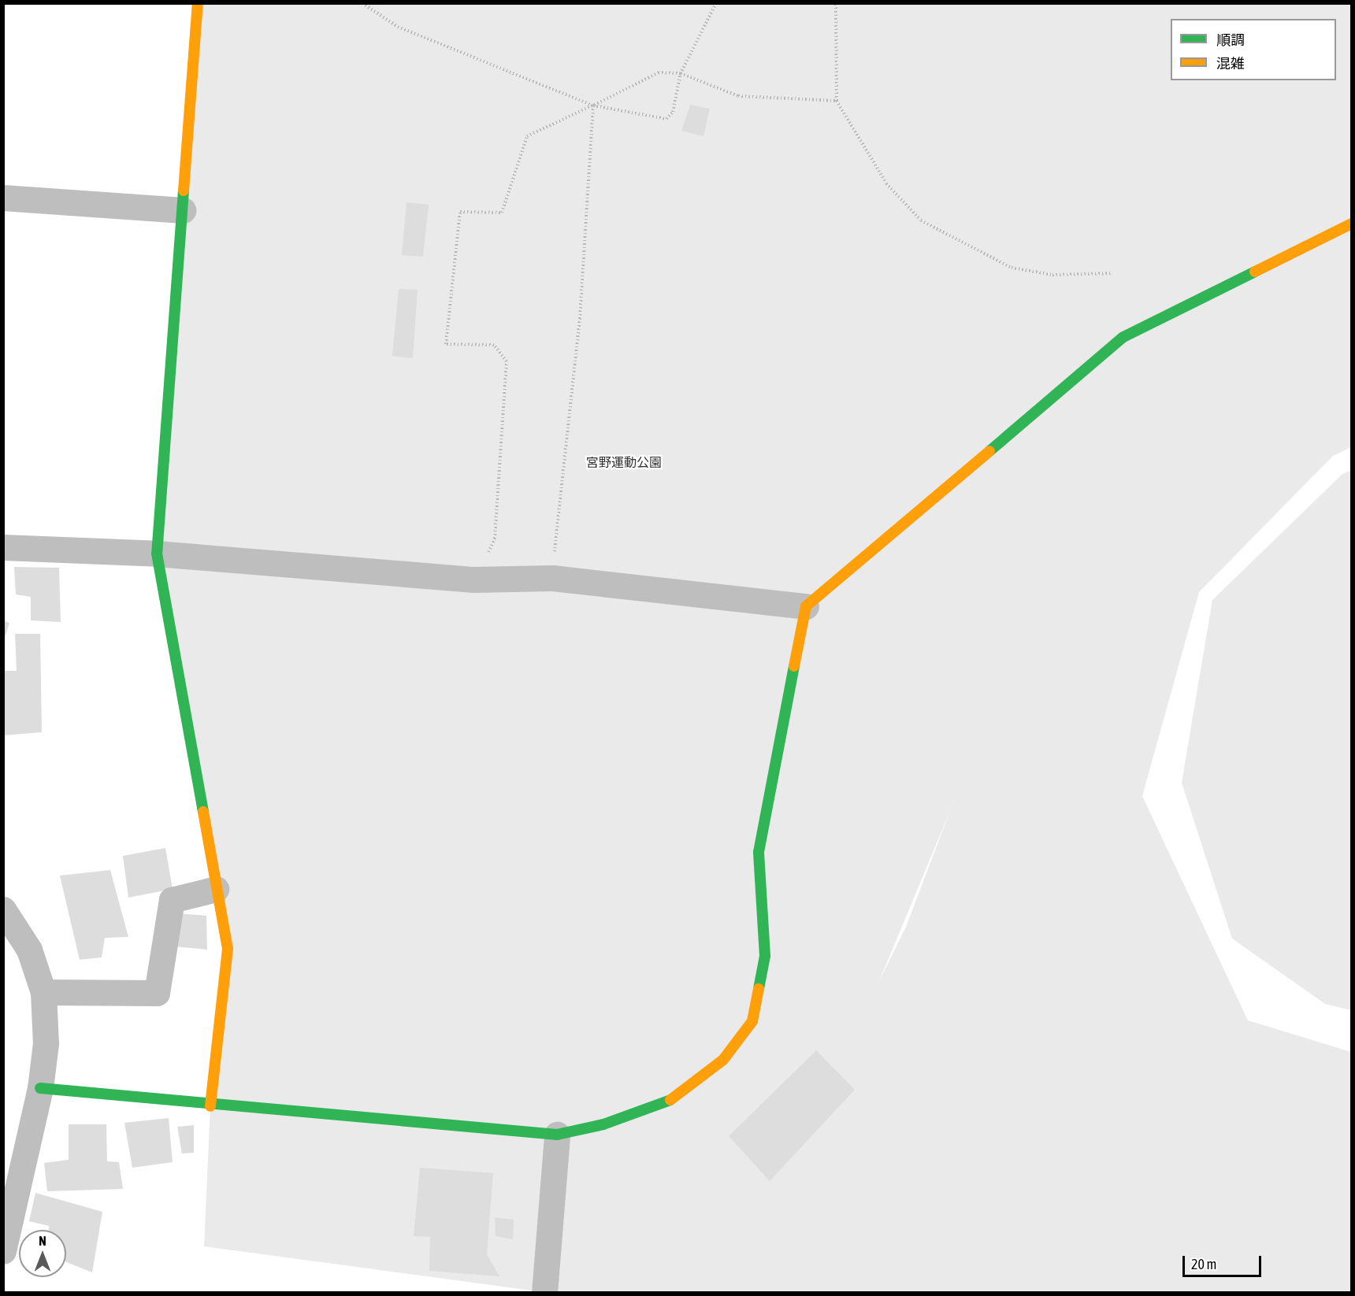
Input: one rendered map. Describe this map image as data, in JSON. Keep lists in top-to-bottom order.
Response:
{
  "parks": ["宮野運動公園"],
  "legend": ["順調", "混雑"],
  "scale_bar": "20 m",
  "north": "top"
}
